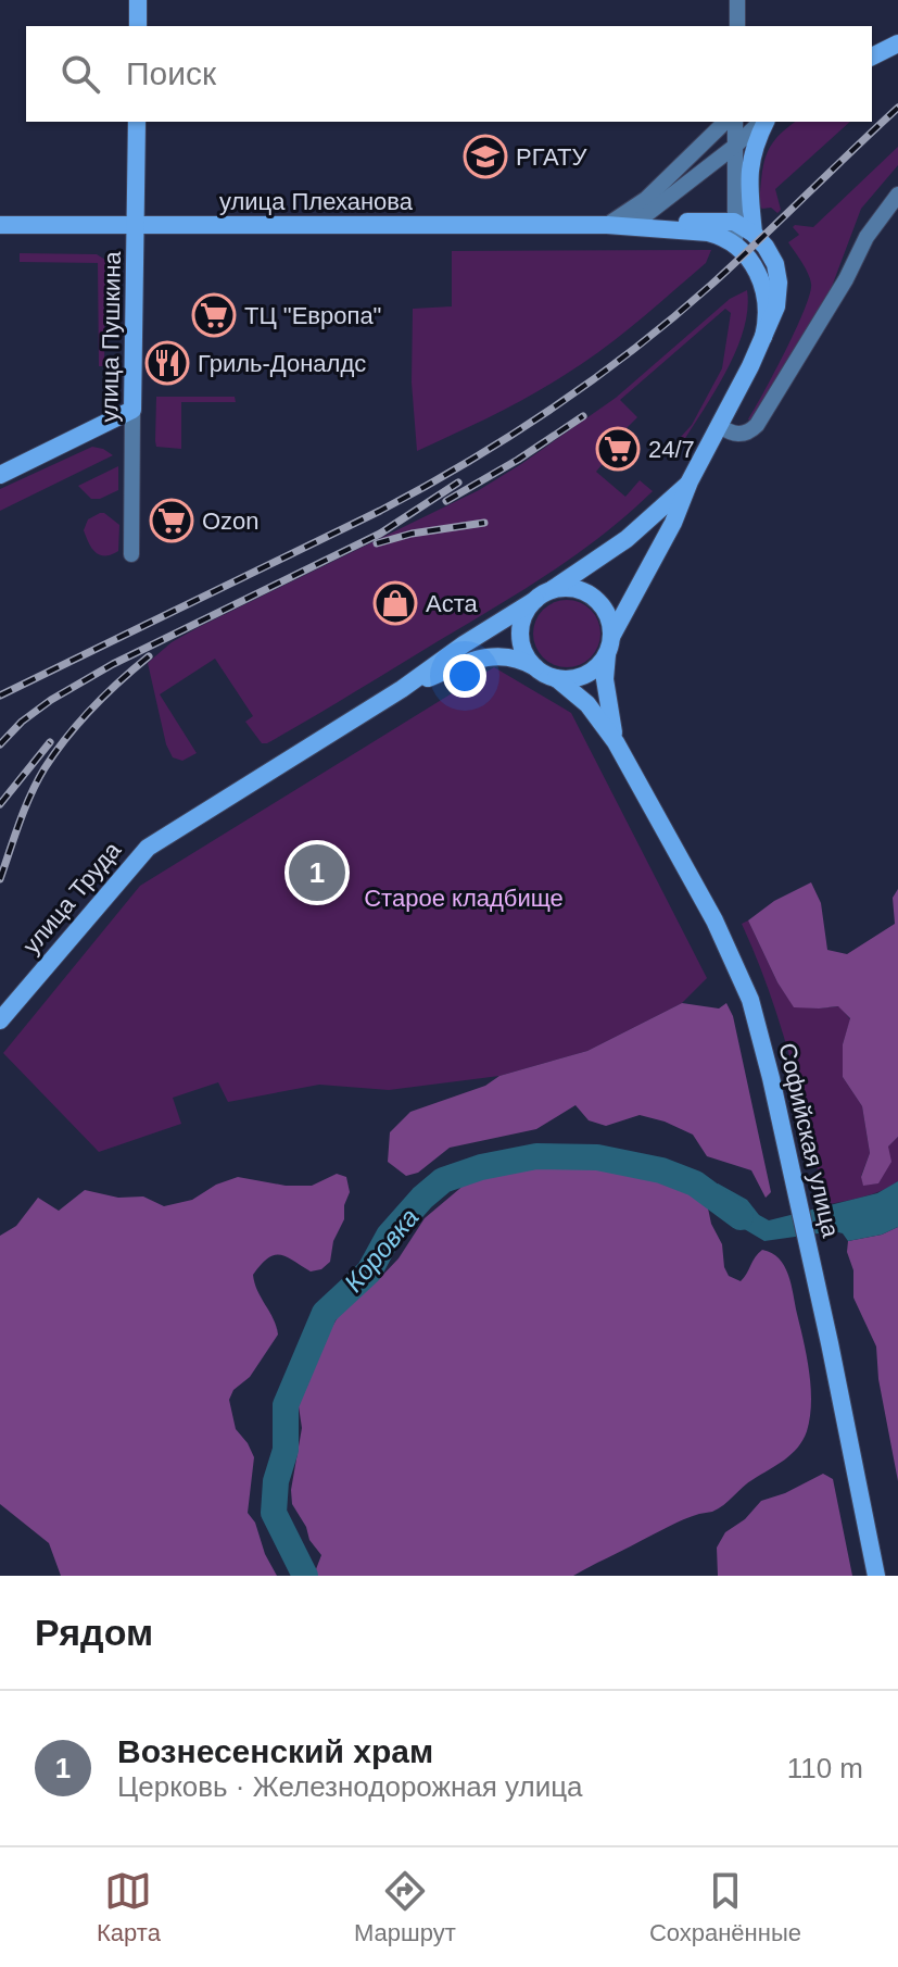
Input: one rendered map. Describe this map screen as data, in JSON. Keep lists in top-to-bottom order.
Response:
{
  "streets": {
    "main road": [
      "улица Плеханова",
      "улица Пушкина",
      "улица Труда",
      "Софийская улица"
    ]
  },
  "crossings": [
    ["улица Плеханова", "улица Пушкина"]
  ],
  "water": ["Коровка"],
  "parks": ["Старое кладбище"],
  "places": {
    "school or university": ["РГАТУ"],
    "supermarket": ["ТЦ \"Европа\"", "24/7", "Ozon"],
    "restaurant": ["Гриль-Доналдс"],
    "shop": ["Аста"]
  },
  "page": {
    "search": "Поиск",
    "pins": "1",
    "heading": "Рядом",
    "list": [
      {
        "mark": "1",
        "name": "Вознесенский храм",
        "note": "Церковь · Железнодорожная улица",
        "value": "110 m"
      }
    ],
    "nav": ["Карта", "Маршрут", "Сохранённые"]
  }
}
